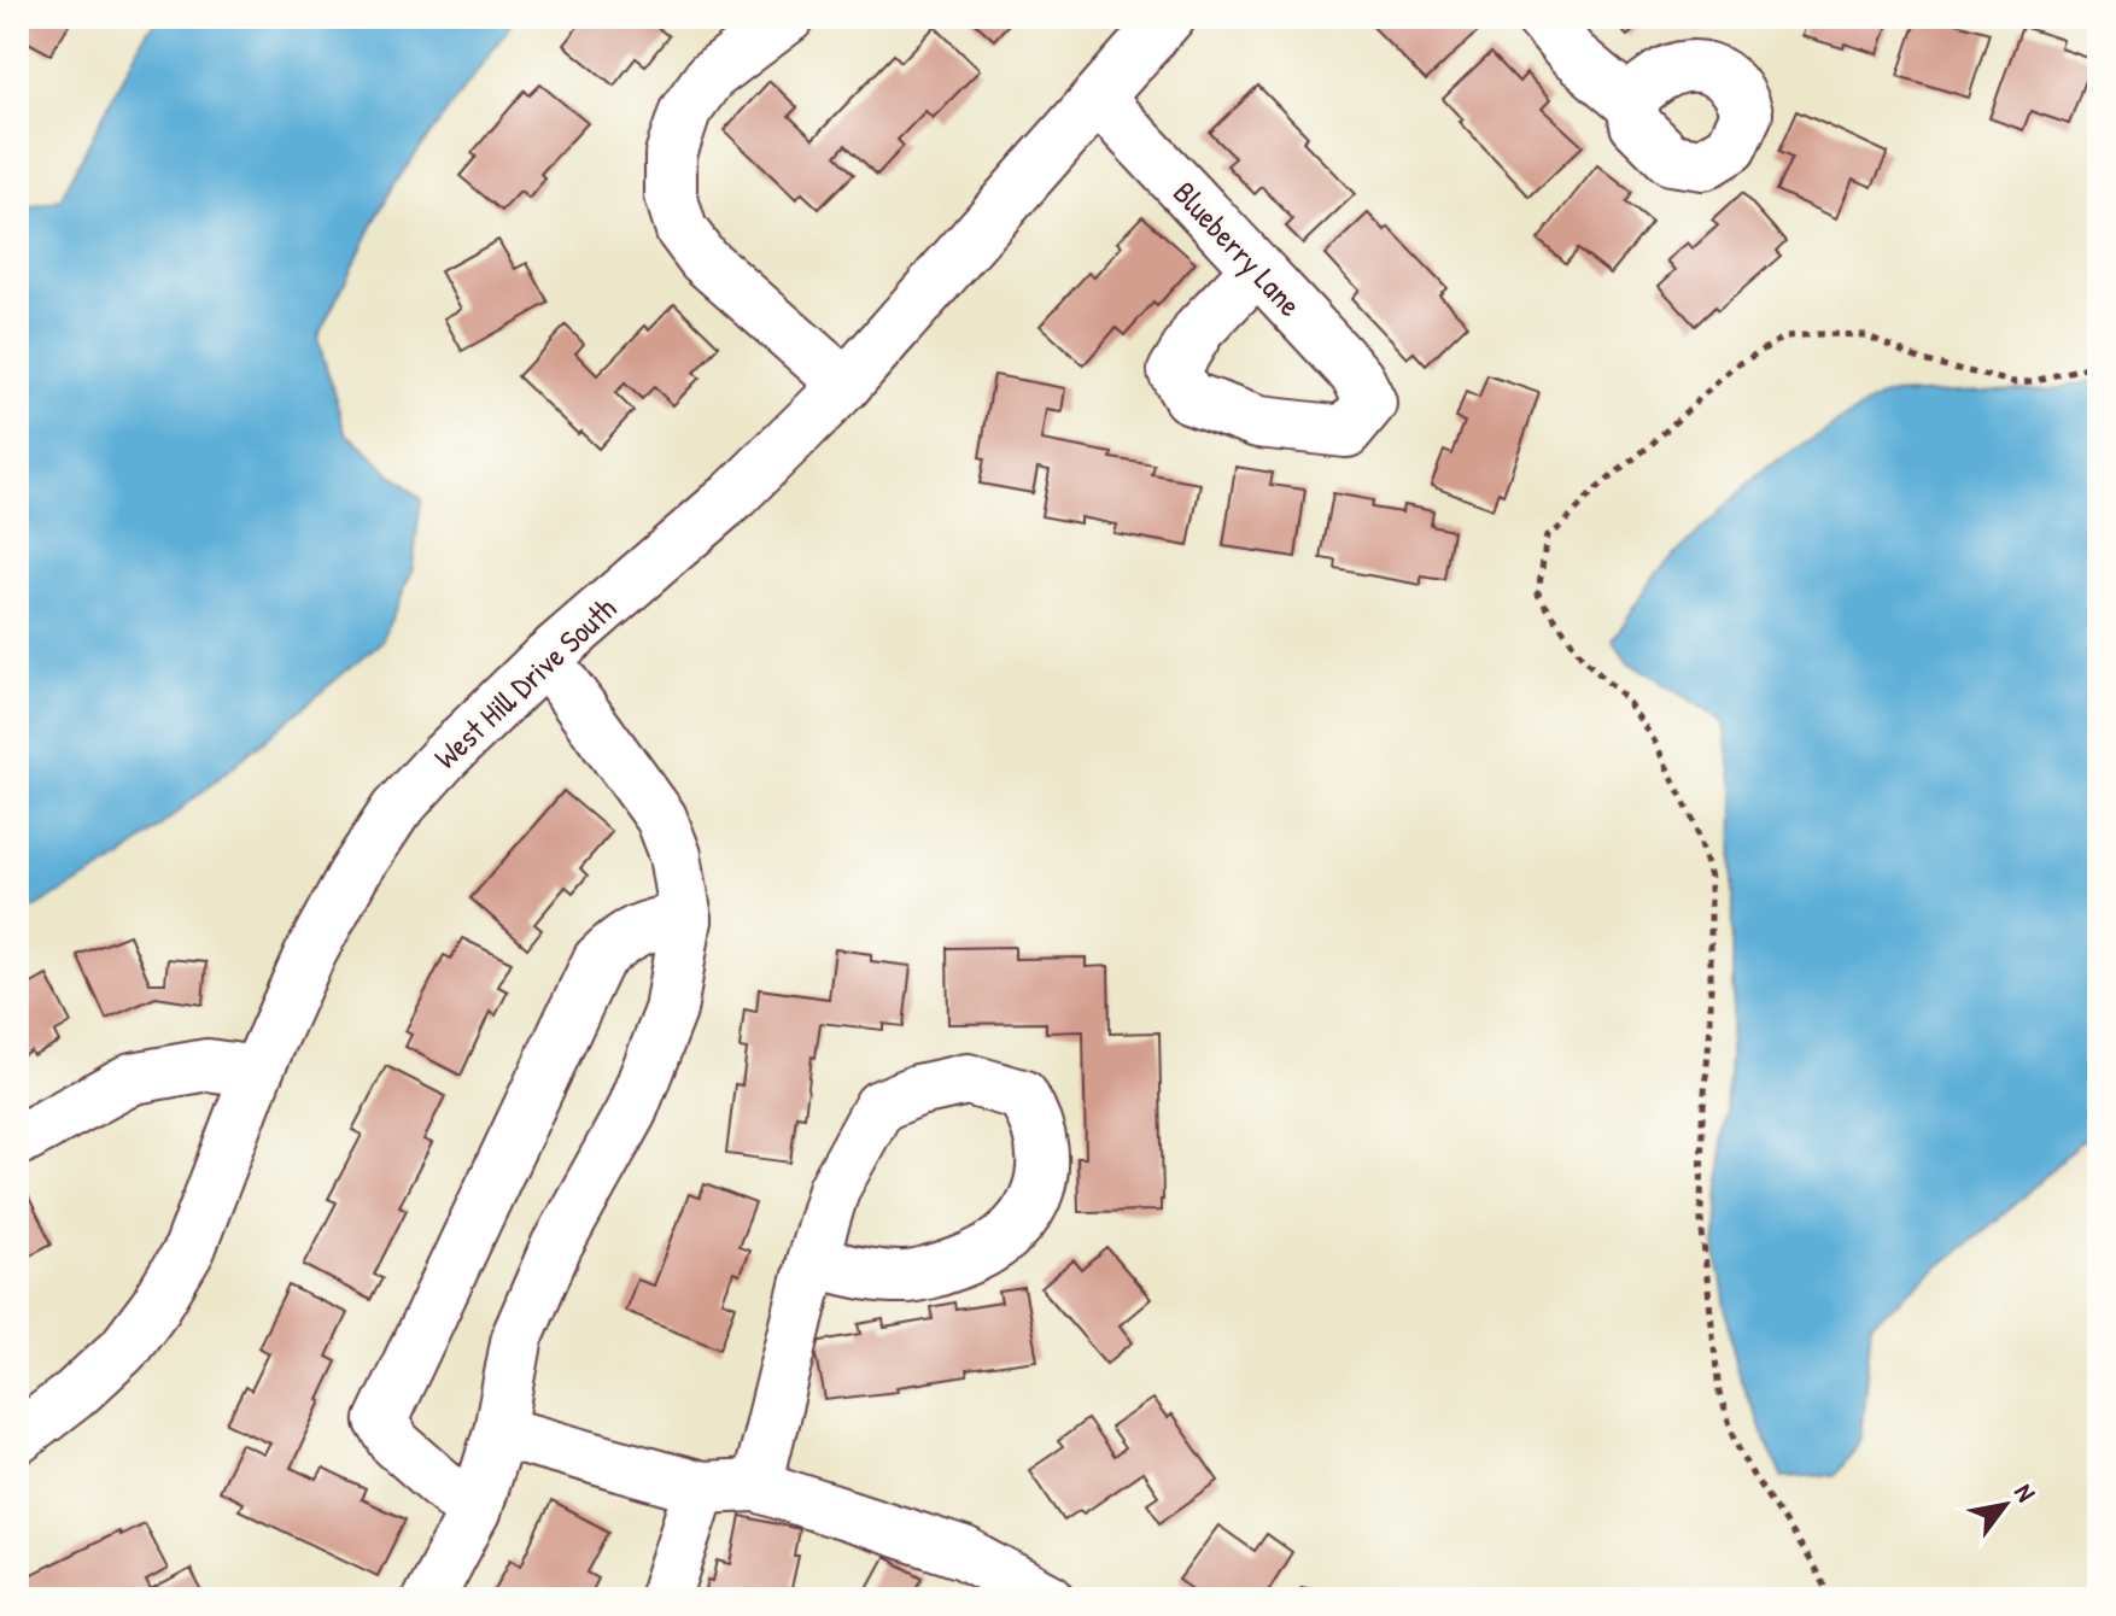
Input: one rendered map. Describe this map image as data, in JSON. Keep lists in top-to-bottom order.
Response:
{
  "streets": {
    "street": ["Blueberry Lane", "West Hill Drive South"]
  },
  "crossings": [
    ["Blueberry Lane", "West Hill Drive South"]
  ],
  "north": "top right"
}
